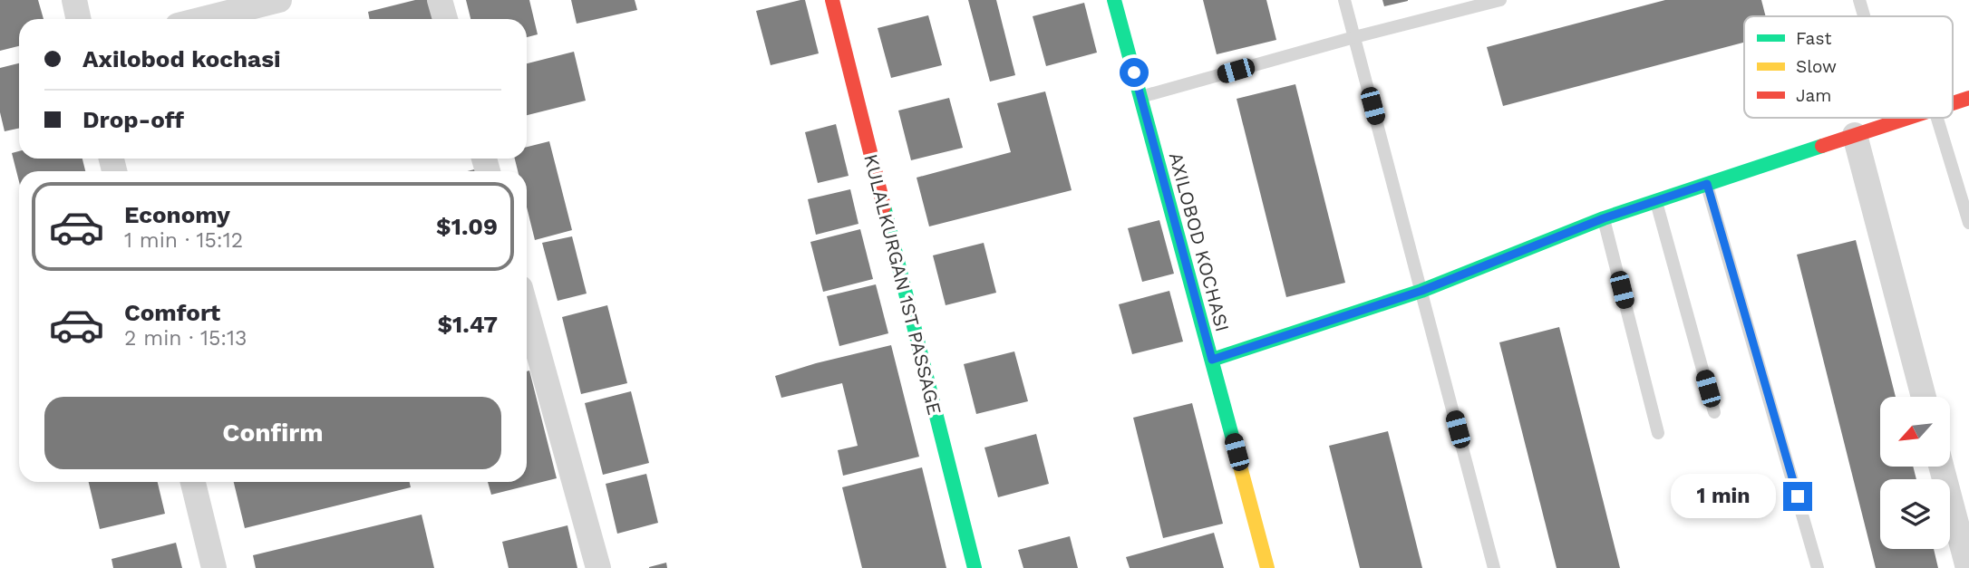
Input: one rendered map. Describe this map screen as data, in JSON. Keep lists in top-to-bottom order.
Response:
{
  "streets": {
    "street": ["AXILOBOD KOCHASI", "KULALKURGAN 1ST PASSAGE"]
  },
  "legend": ["Fast", "Slow", "Jam"],
  "north": "bottom left",
  "page": {
    "banner": ["Axilobod kochasi", "Drop-off"],
    "list": [
      {
        "name": "Economy",
        "note": "1 min · 15:12",
        "value": "$1.09"
      },
      {
        "name": "Comfort",
        "note": "2 min · 15:13",
        "value": "$1.47"
      }
    ],
    "buttons": "Confirm",
    "bubble": "1 min"
  }
}
